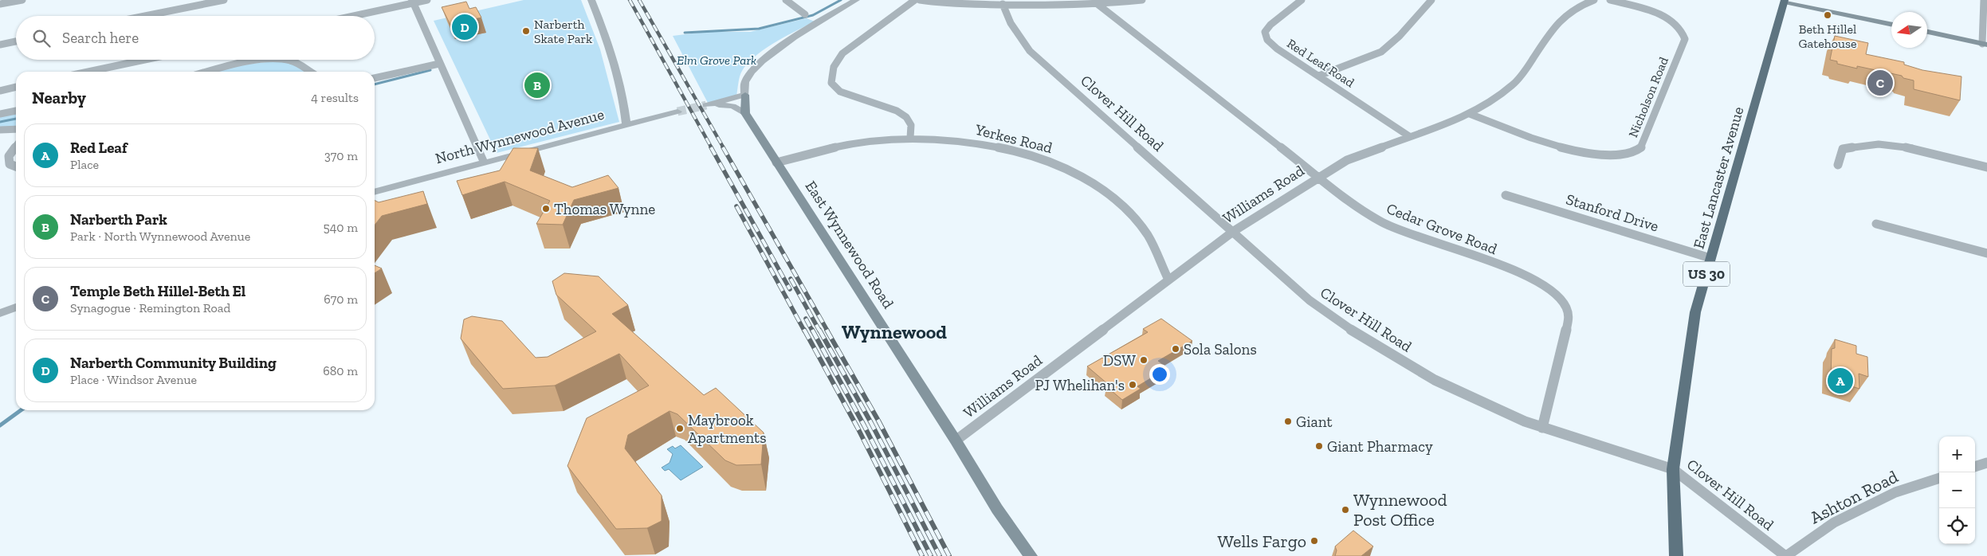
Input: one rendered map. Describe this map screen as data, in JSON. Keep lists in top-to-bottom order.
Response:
{
  "streets": {
    "highway": ["East Lancaster Avenue", "US 30"],
    "main road": ["East Wynnewood Road"],
    "street": [
      "Red Leaf Road",
      "Nicholson Road",
      "Clover Hill Road",
      "North Wynnewood Avenue",
      "Yerkes Road",
      "Williams Road",
      "Stanford Drive",
      "Cedar Grove Road",
      "Ashton Road"
    ]
  },
  "crossings": [
    ["Red Leaf Road", "Williams Road"],
    ["Nicholson Road", "Williams Road"],
    ["Clover Hill Road", "East Lancaster Avenue"],
    ["Clover Hill Road", "Williams Road"],
    ["Clover Hill Road", "Cedar Grove Road"],
    ["Clover Hill Road", "Ashton Road"],
    ["Yerkes Road", "Williams Road"],
    ["Yerkes Road", "East Wynnewood Road"],
    ["East Lancaster Avenue", "Stanford Drive"],
    ["Williams Road", "Cedar Grove Road"],
    ["Williams Road", "East Wynnewood Road"]
  ],
  "districts": ["Wynnewood"],
  "parks": ["Elm Grove Park"],
  "places": [
    "Beth Hillel Gatehouse",
    "Narberth Skate Park",
    "Thomas Wynne",
    "Sola Salons",
    "DSW",
    "PJ Whelihan's",
    "Giant",
    "Maybrook Apartments",
    "Giant Pharmacy",
    "Wynnewood Post Office",
    "Wells Fargo"
  ],
  "north": "left",
  "page": {
    "pins": [
      "D",
      "C",
      "B",
      "A"
    ],
    "search": "Search here",
    "heading": ["Nearby", "4 results"],
    "list": [
      {
        "mark": "A",
        "name": "Red Leaf",
        "note": "Place",
        "value": "370 m"
      },
      {
        "mark": "B",
        "name": "Narberth Park",
        "note": "Park · North Wynnewood Avenue",
        "value": "540 m"
      },
      {
        "mark": "C",
        "name": "Temple Beth Hillel-Beth El",
        "note": "Synagogue · Remington Road",
        "value": "670 m"
      },
      {
        "mark": "D",
        "name": "Narberth Community Building",
        "note": "Place · Windsor Avenue",
        "value": "680 m"
      }
    ],
    "map_buttons": ["+", "−"]
  }
}
